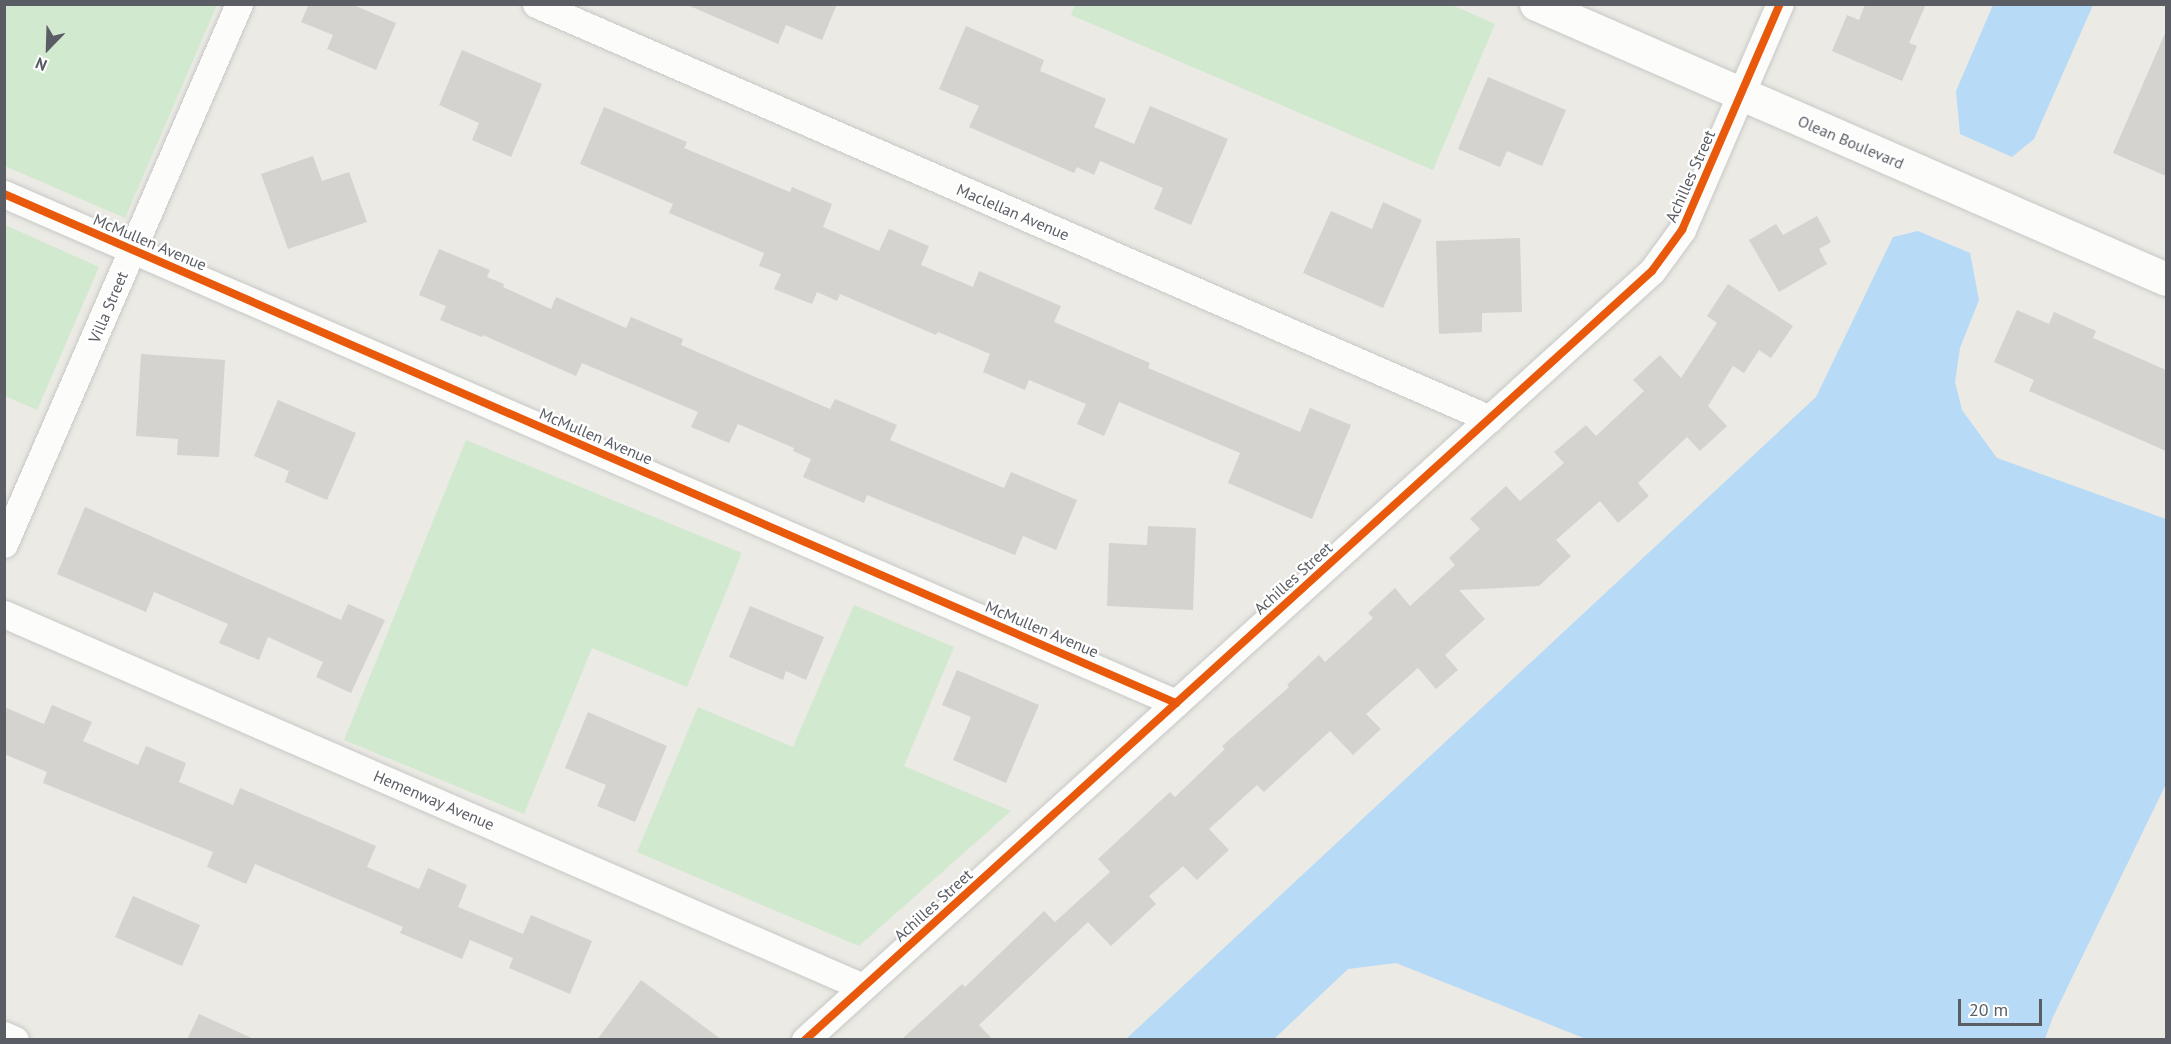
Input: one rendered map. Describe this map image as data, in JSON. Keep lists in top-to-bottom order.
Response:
{
  "streets": {
    "street": [
      "Olean Boulevard",
      "Achilles Street",
      "Maclellan Avenue",
      "McMullen Avenue",
      "Villa Street",
      "Hemenway Avenue"
    ]
  },
  "crossings": [
    ["Olean Boulevard", "Achilles Street"],
    ["Achilles Street", "Maclellan Avenue"],
    ["Achilles Street", "McMullen Avenue"],
    ["Achilles Street", "Hemenway Avenue"],
    ["McMullen Avenue", "Villa Street"]
  ],
  "scale_bar": "20 m",
  "north": "bottom left"
}
